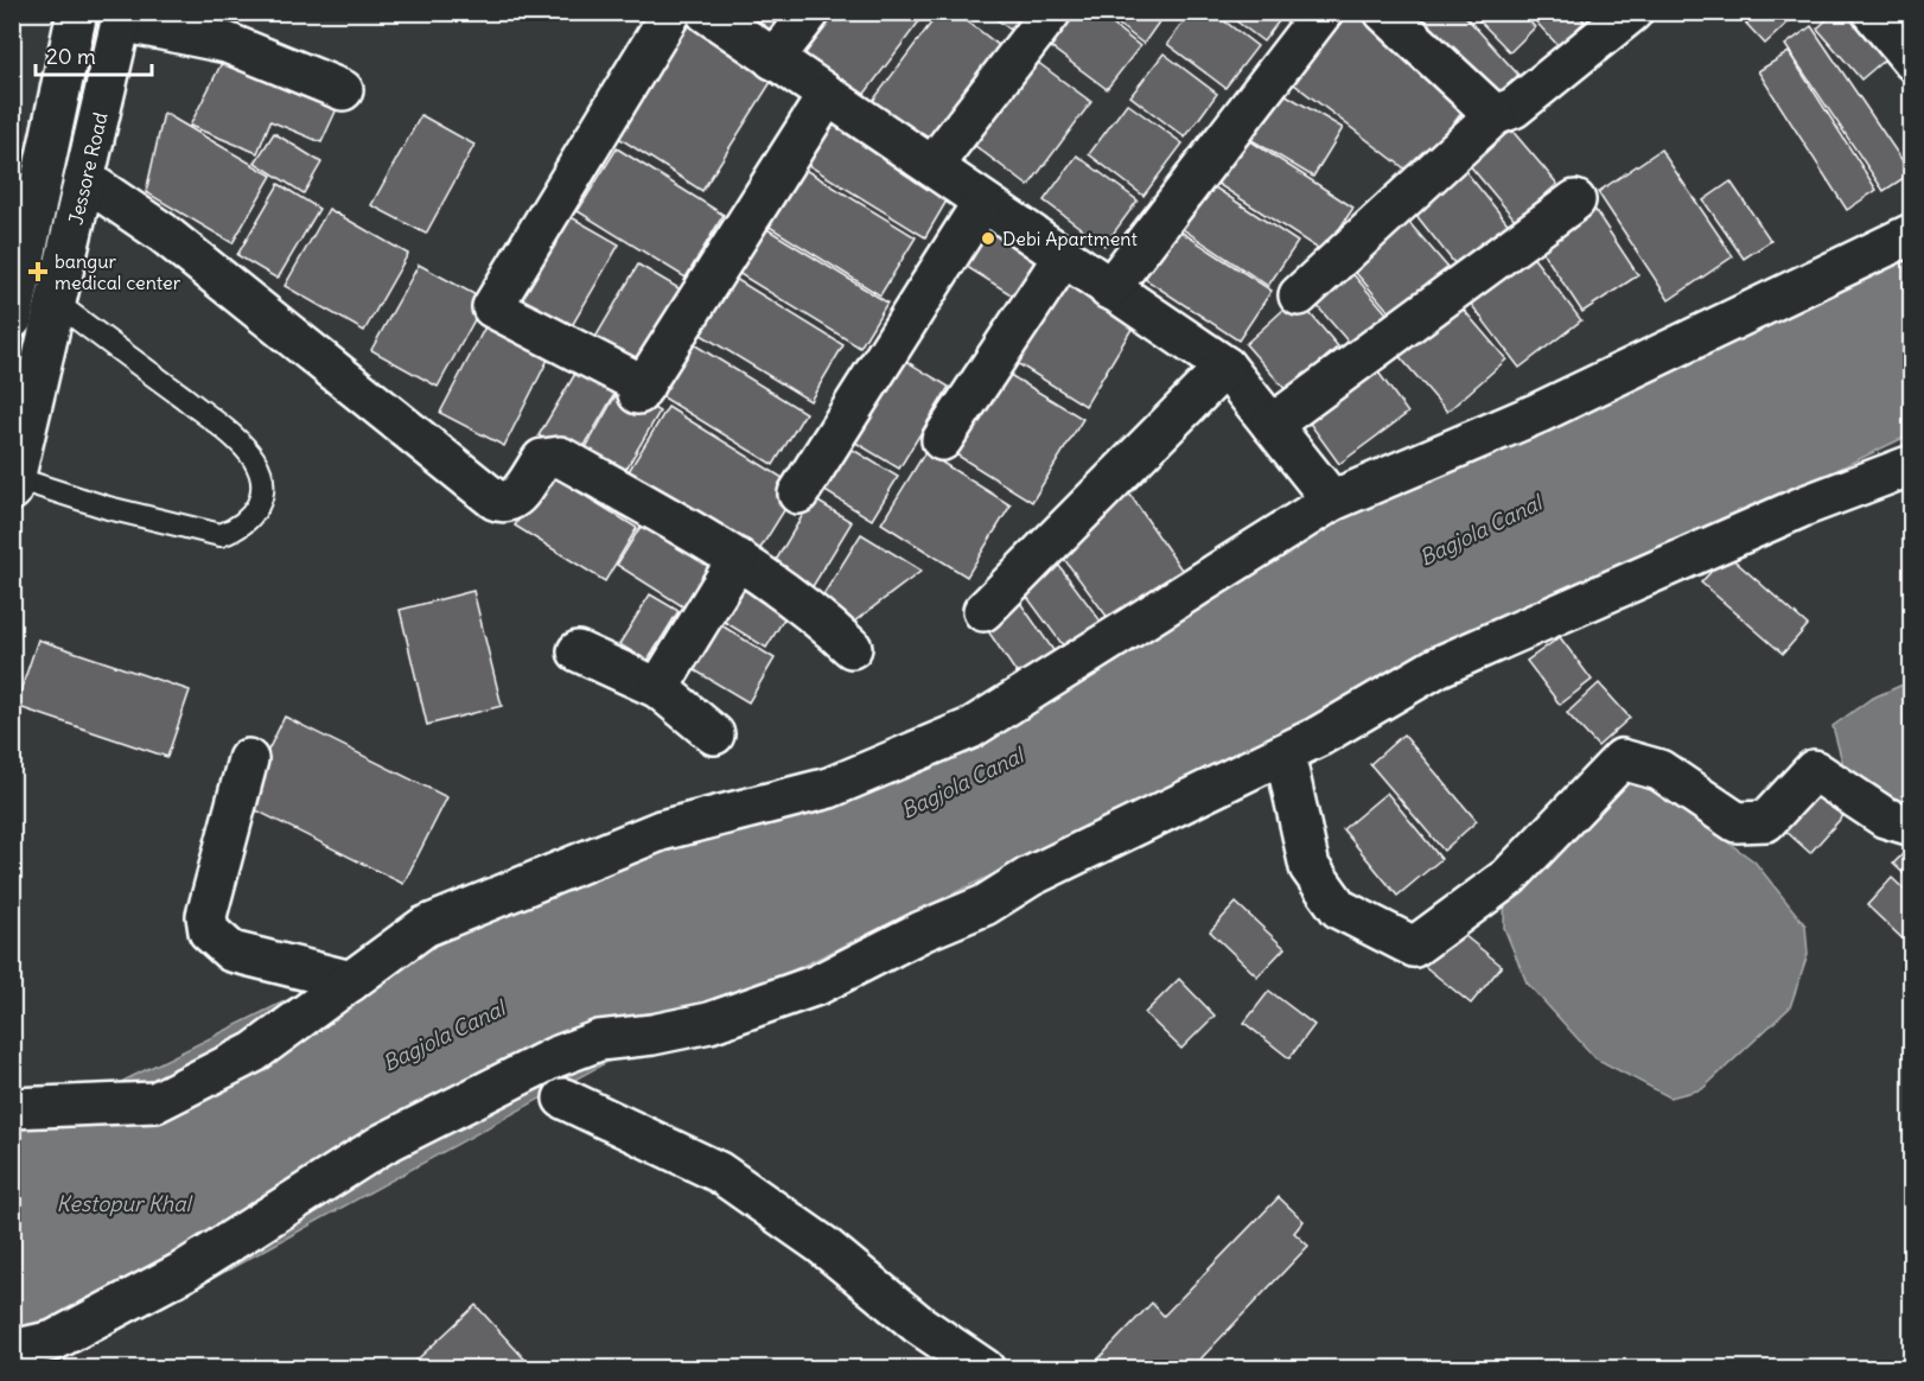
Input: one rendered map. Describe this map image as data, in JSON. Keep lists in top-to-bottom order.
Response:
{
  "streets": {
    "street": ["Jessore Road"]
  },
  "water": ["Bagjola Canal", "Kestopur Khal"],
  "places": {
    "other": ["Debi Apartment"],
    "health": ["bangur medical center"]
  },
  "scale_bar": "20 m"
}
